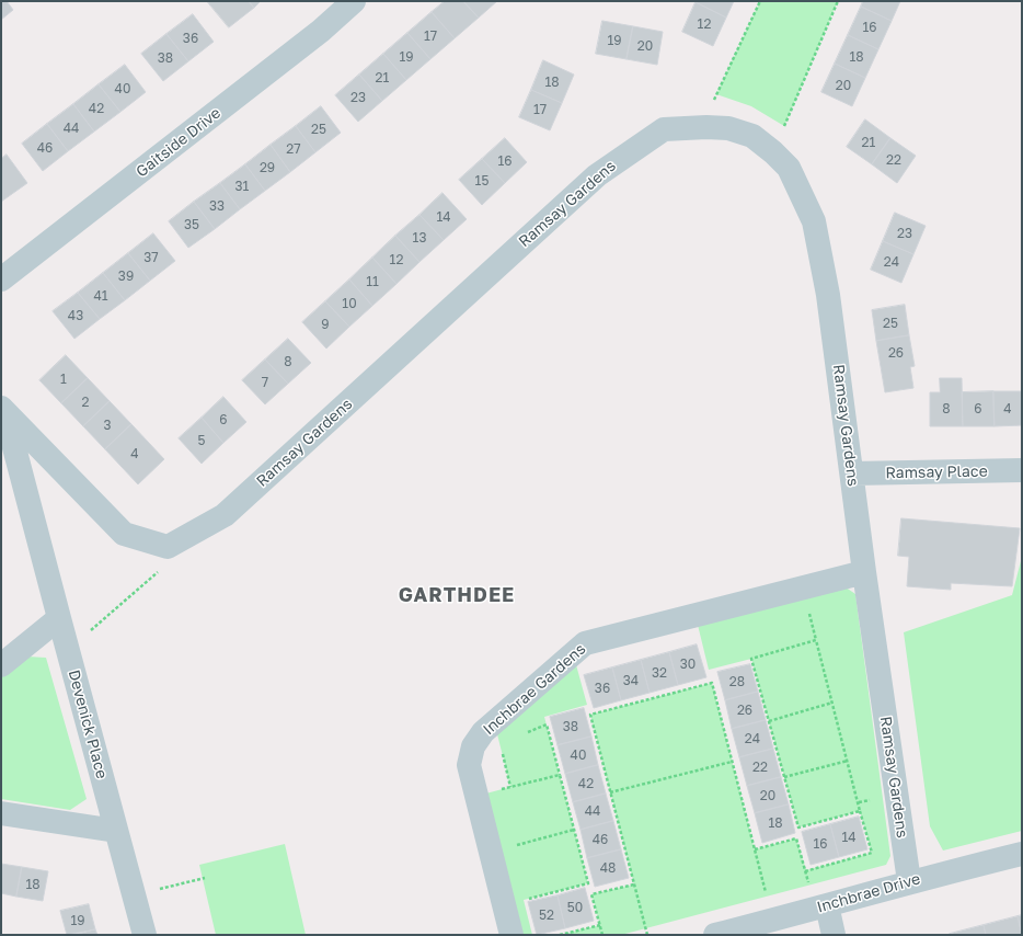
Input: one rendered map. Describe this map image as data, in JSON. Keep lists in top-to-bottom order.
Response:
{
  "streets": {
    "street": [
      "Gaitside Drive",
      "Ramsay Gardens",
      "Ramsay Place",
      "Inchbrae Gardens",
      "Devenick Place",
      "Inchbrae Drive"
    ]
  },
  "crossings": [
    ["Ramsay Gardens", "Ramsay Place"],
    ["Ramsay Gardens", "Inchbrae Gardens"],
    ["Ramsay Gardens", "Inchbrae Drive"]
  ],
  "districts": ["GARTHDEE"],
  "house_numbers": [
    "12",
    "16",
    "17",
    "36",
    "19",
    "20",
    "19",
    "18",
    "38",
    "21",
    "18",
    "20",
    "40",
    "23",
    "42",
    "17",
    "44",
    "25",
    "21",
    "46",
    "27",
    "22",
    "16",
    "29",
    "15",
    "31",
    "33",
    "14",
    "35",
    "23",
    "13",
    "37",
    "12",
    "24",
    "39",
    "11",
    "41",
    "10",
    "43",
    "25",
    "9",
    "26",
    "8",
    "1",
    "7",
    "2",
    "8",
    "6",
    "4",
    "6",
    "3",
    "5",
    "4",
    "30",
    "32",
    "34",
    "28",
    "36",
    "26",
    "38",
    "24",
    "40",
    "22",
    "42",
    "20",
    "44",
    "18",
    "14",
    "46",
    "16",
    "48",
    "18",
    "50",
    "52",
    "19"
  ]
}
